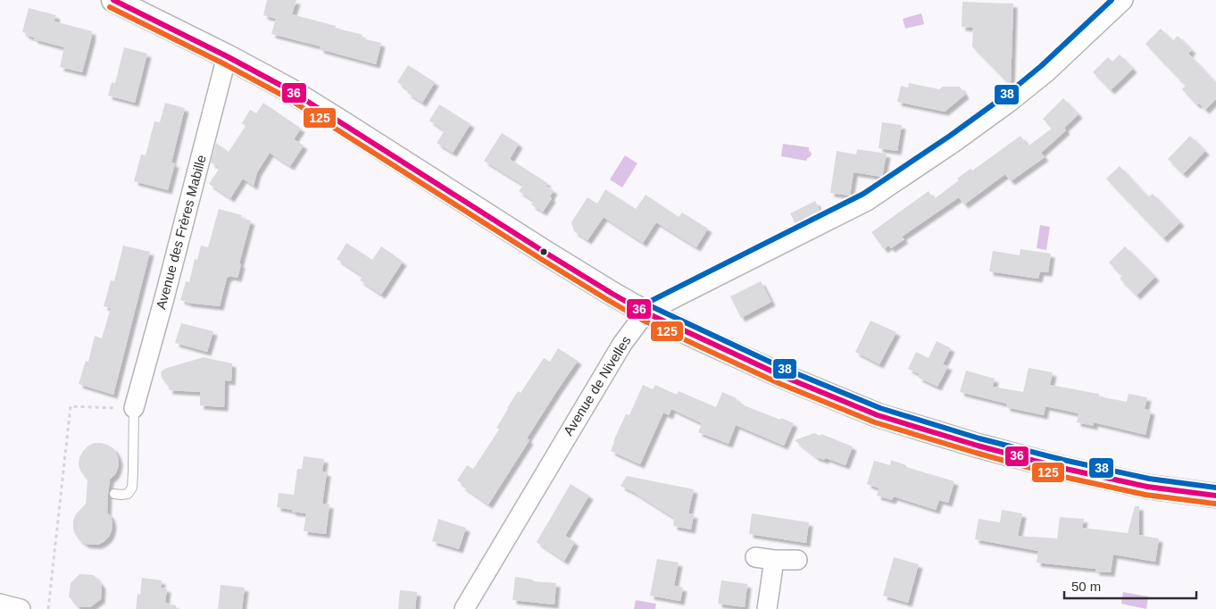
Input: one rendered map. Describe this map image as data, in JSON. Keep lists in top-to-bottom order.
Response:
{
  "streets": {
    "street": ["Avenue des Frères Mabille", "Avenue de Nivelles"]
  },
  "lines": ["transit line 36", "transit line 38", "transit line 125"],
  "scale_bar": "50 m"
}
